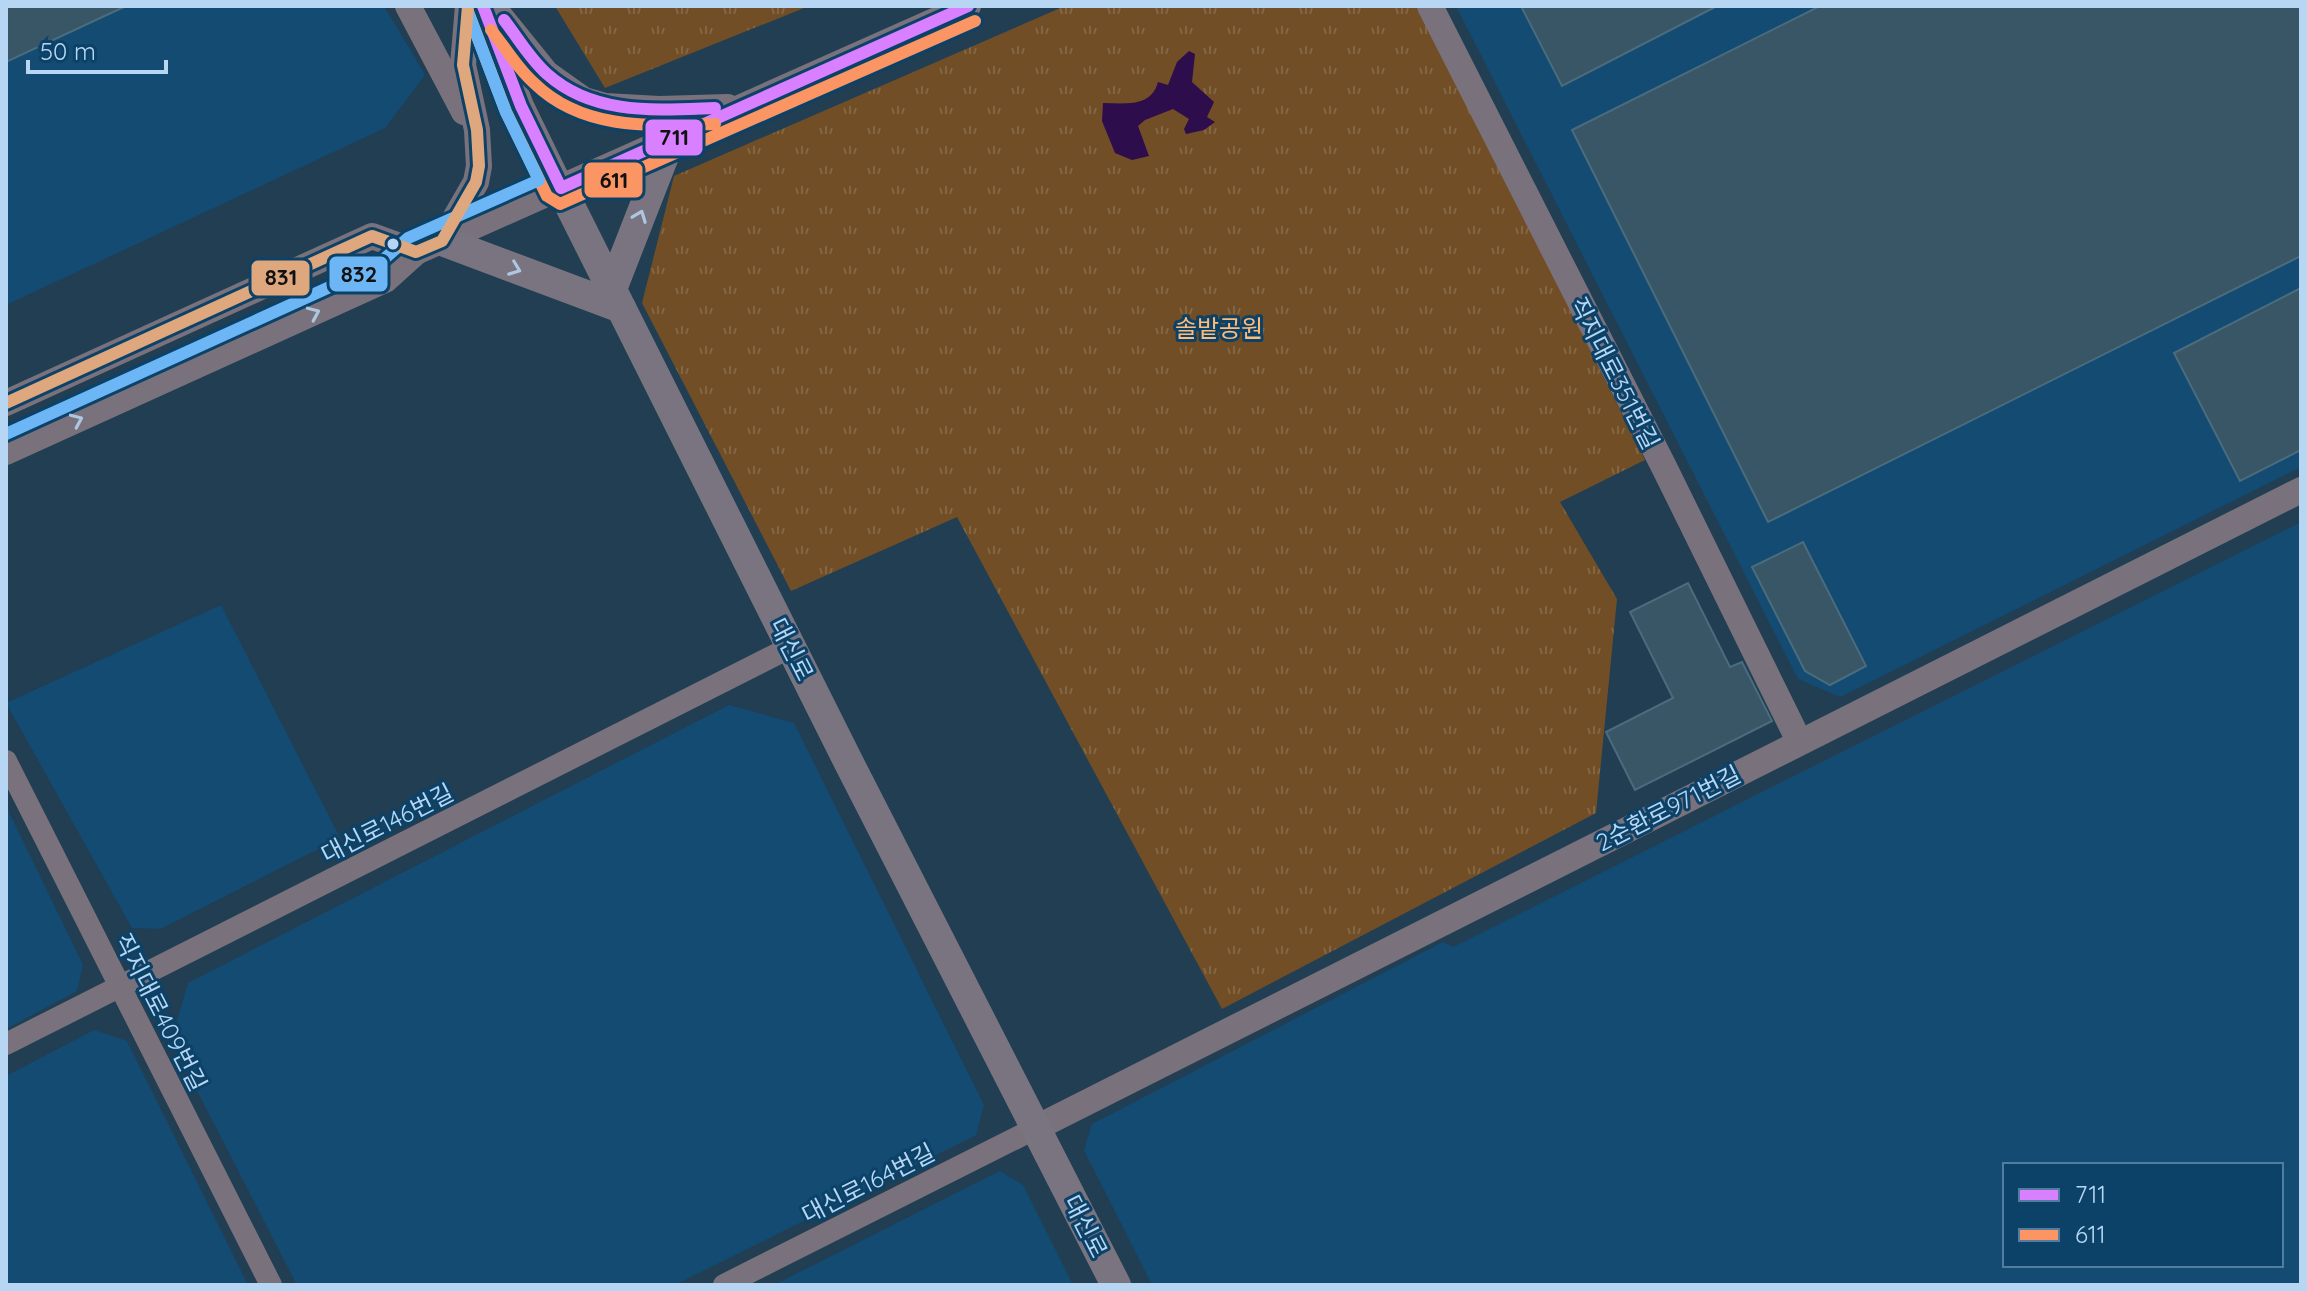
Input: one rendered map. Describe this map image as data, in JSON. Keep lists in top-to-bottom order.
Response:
{
  "streets": {
    "main road": ["대신로"],
    "street": [
      "직지대로351번길",
      "2순환로971번길",
      "대신로146번길",
      "직지대로409번길",
      "대신로164번길"
    ]
  },
  "crossings": [
    ["직지대로351번길", "2순환로971번길"],
    ["대신로", "2순환로971번길"],
    ["대신로", "대신로146번길"],
    ["대신로", "대신로164번길"],
    ["2순환로971번길", "대신로164번길"],
    ["대신로146번길", "직지대로409번길"]
  ],
  "parks": ["솔밭공원"],
  "lines": [
    "transit line 711",
    "transit line 831",
    "transit line 611",
    "transit line 832"
  ],
  "legend": ["711", "611"],
  "scale_bar": "50 m"
}
